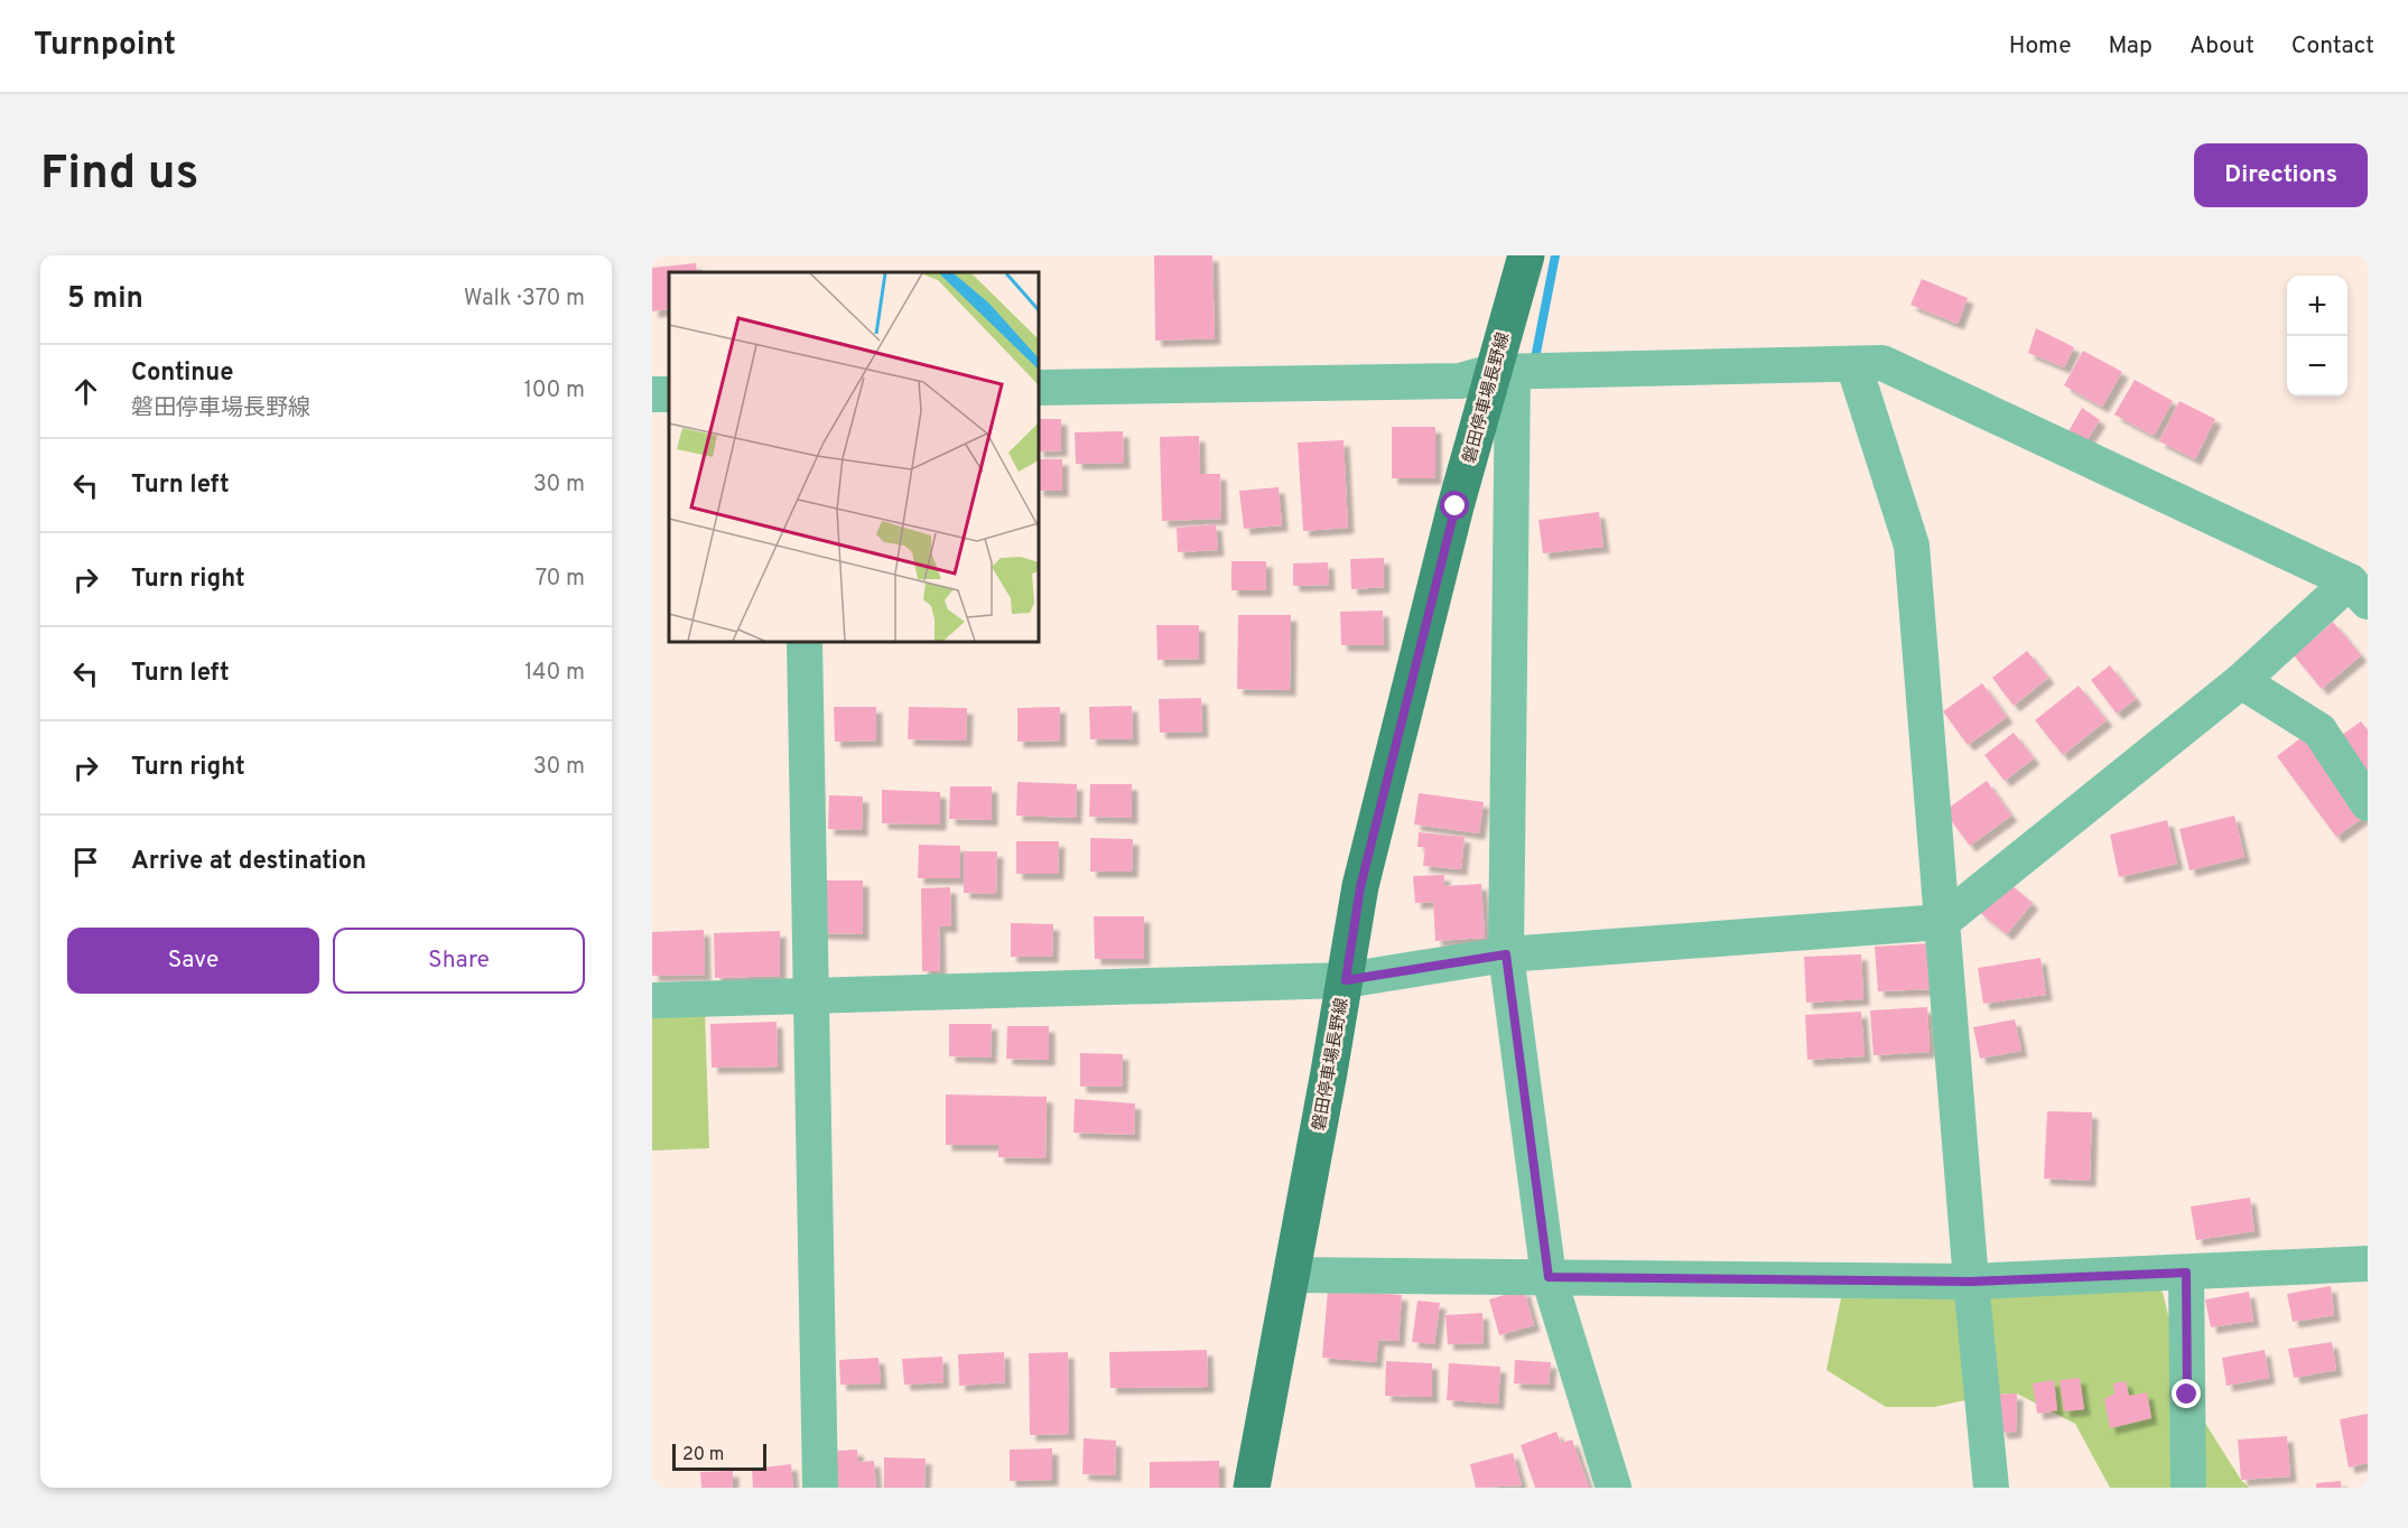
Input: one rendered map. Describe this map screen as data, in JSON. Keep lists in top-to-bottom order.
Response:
{
  "streets": {
    "main road": ["磐田停車場長野線"]
  },
  "scale_bar": "20 m",
  "page": {
    "header": "Turnpoint",
    "nav": [
      "Home",
      "Map",
      "About",
      "Contact"
    ],
    "buttons": [
      "Directions",
      ["Save", "Share"]
    ],
    "title": "Find us",
    "heading": ["5 min", "Walk · 370 m"],
    "map_buttons": ["+", "−"],
    "list": [
      ["Continue", "磐田停車場長野線", "100 m"],
      ["Turn left", "30 m"],
      ["Turn right", "70 m"],
      ["Turn left", "140 m"],
      ["Turn right", "30 m"],
      "Arrive at destination"
    ],
    "scale": "20 m"
  }
}
